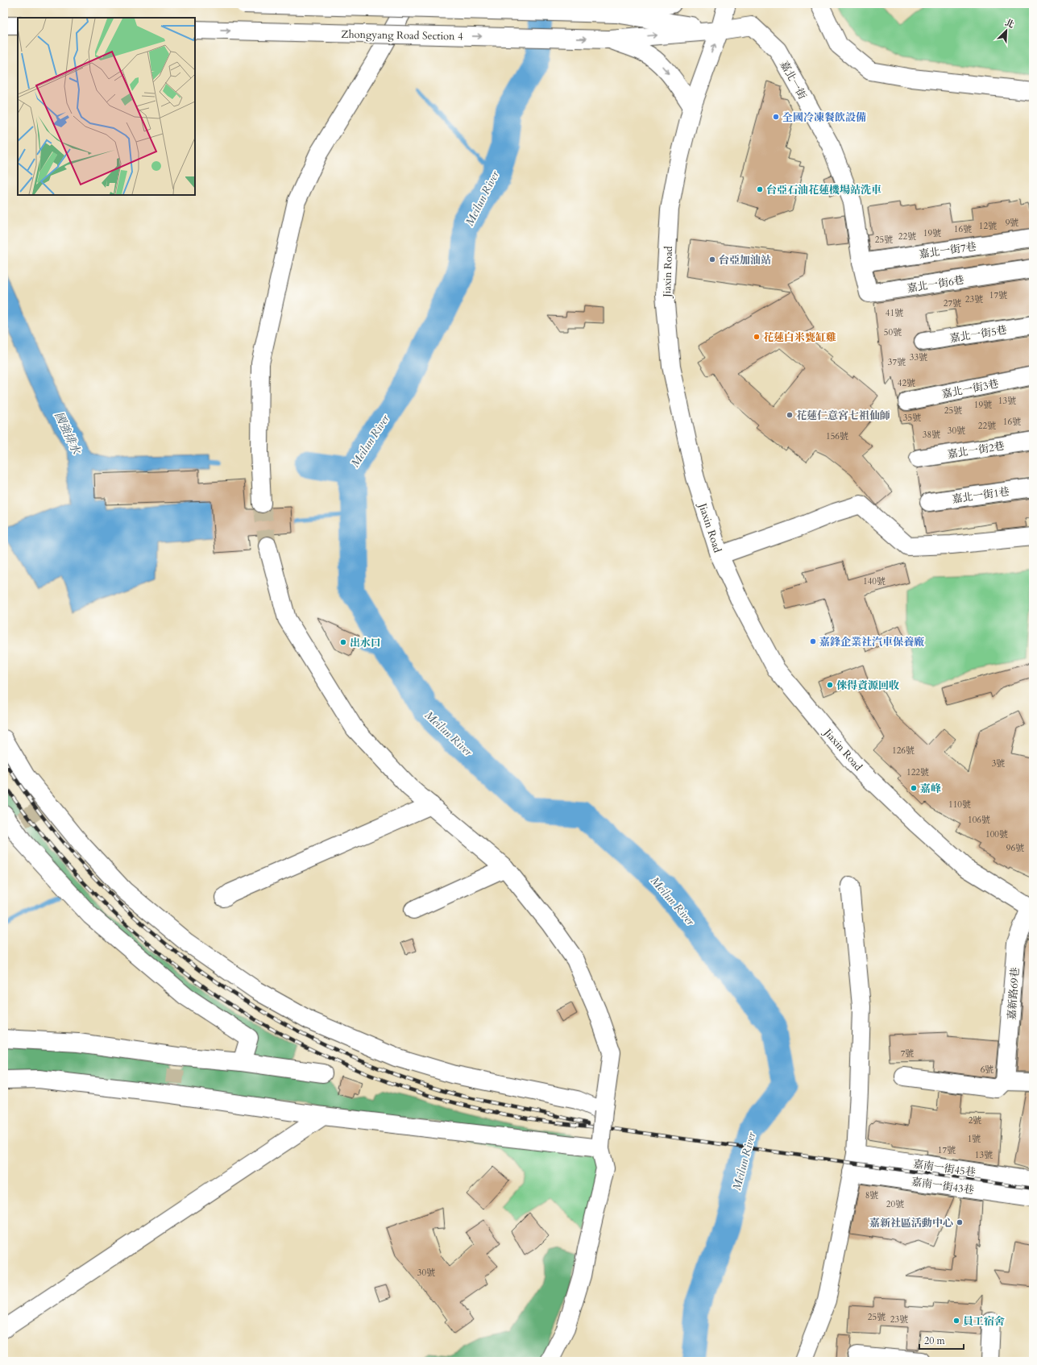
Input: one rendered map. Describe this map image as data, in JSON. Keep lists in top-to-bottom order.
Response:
{
  "streets": {
    "street": [
      "Zhongyang Road Section 4",
      "嘉北一街",
      "嘉北一街7巷",
      "Jiaxin Road",
      "嘉北一街6巷",
      "嘉北一街5巷",
      "嘉北一街3巷",
      "嘉北一街2巷",
      "嘉北一街1巷",
      "嘉新路69巷",
      "嘉南一街45巷",
      "嘉南一街43巷"
    ]
  },
  "crossings": [
    ["嘉北一街", "嘉北一街7巷"],
    ["嘉北一街", "Jiaxin Road"],
    ["嘉北一街", "嘉北一街6巷"],
    ["嘉北一街7巷", "嘉北一街6巷"],
    ["Jiaxin Road", "嘉新路69巷"]
  ],
  "water": ["Meilun River", "國強排水"],
  "places": [
    "全國冷凍餐飲設備",
    "台亞石油花蓮機場站洗車",
    "台亞加油站",
    "花蓮白米甕缸雞",
    "花蓮仁意宮七祖仙師",
    "嘉鋒企業社汽車保養廠",
    "出水口",
    "倈得資源回收",
    "嘉峰",
    "嘉新社區活動中心",
    "員工宿舍"
  ],
  "house_numbers": [
    "9號",
    "12號",
    "16號",
    "19號",
    "22號",
    "25號",
    "17號",
    "23號",
    "27號",
    "41號",
    "50號",
    "33號",
    "37號",
    "42號",
    "13號",
    "19號",
    "25號",
    "35號",
    "16號",
    "22號",
    "30號",
    "38號",
    "156號",
    "140號",
    "126號",
    "3號",
    "122號",
    "110號",
    "106號",
    "100號",
    "96號",
    "7號",
    "6號",
    "2號",
    "1號",
    "17號",
    "13號",
    "8號",
    "20號",
    "30號",
    "25號",
    "23號"
  ],
  "scale_bar": "20 m",
  "north": "top right"
}
